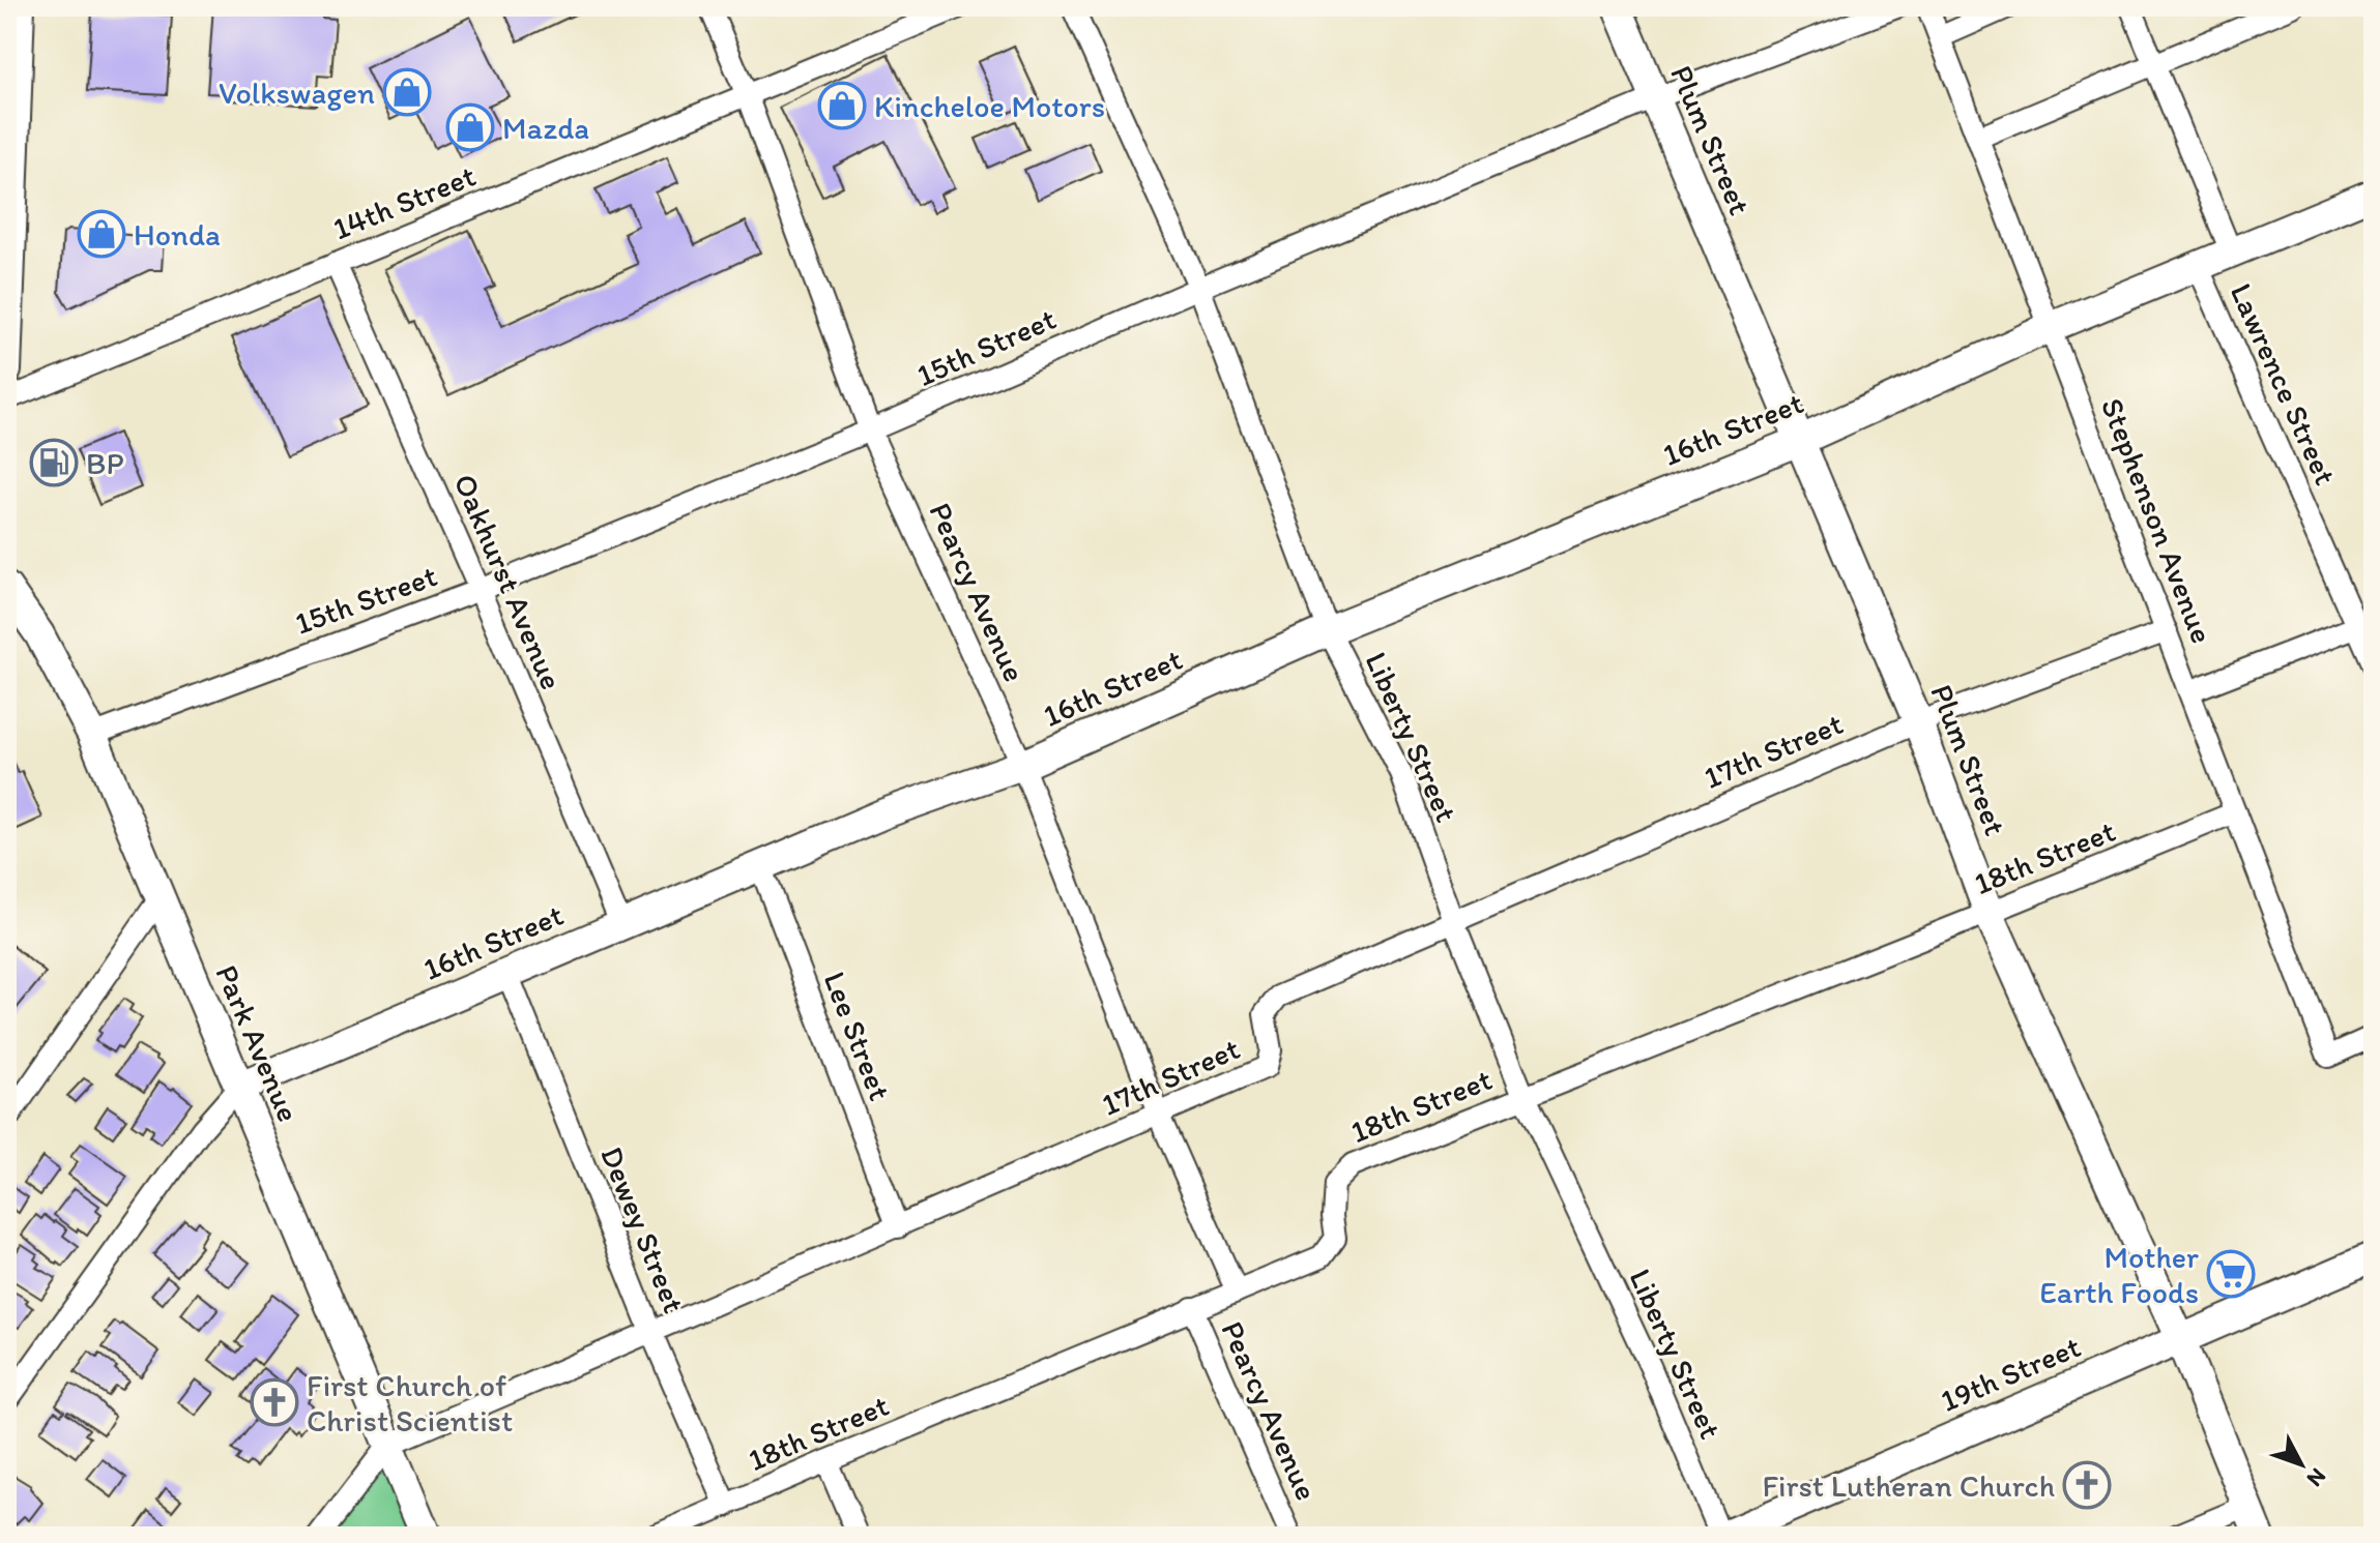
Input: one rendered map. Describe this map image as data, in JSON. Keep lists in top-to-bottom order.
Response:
{
  "streets": {
    "street": [
      "Plum Street",
      "14th Street",
      "15th Street",
      "Lawrence Street",
      "16th Street",
      "Stephenson Avenue",
      "Oakhurst Avenue",
      "Pearcy Avenue",
      "Liberty Street",
      "17th Street",
      "18th Street",
      "Lee Street",
      "Park Avenue",
      "Dewey Street",
      "19th Street"
    ]
  },
  "crossings": [
    ["Plum Street", "15th Street"],
    ["Plum Street", "16th Street"],
    ["Plum Street", "17th Street"],
    ["Plum Street", "18th Street"],
    ["Plum Street", "19th Street"],
    ["14th Street", "Oakhurst Avenue"],
    ["14th Street", "Pearcy Avenue"],
    ["15th Street", "Oakhurst Avenue"],
    ["15th Street", "Pearcy Avenue"],
    ["15th Street", "Liberty Street"],
    ["15th Street", "Park Avenue"],
    ["Lawrence Street", "16th Street"],
    ["16th Street", "Stephenson Avenue"],
    ["16th Street", "Oakhurst Avenue"],
    ["16th Street", "Pearcy Avenue"],
    ["16th Street", "Liberty Street"],
    ["16th Street", "Lee Street"],
    ["16th Street", "Park Avenue"],
    ["16th Street", "Dewey Street"],
    ["Stephenson Avenue", "17th Street"],
    ["Stephenson Avenue", "18th Street"],
    ["Pearcy Avenue", "17th Street"],
    ["Pearcy Avenue", "18th Street"],
    ["Liberty Street", "17th Street"],
    ["Liberty Street", "18th Street"],
    ["Liberty Street", "19th Street"],
    ["17th Street", "Lee Street"],
    ["17th Street", "Park Avenue"],
    ["17th Street", "Dewey Street"],
    ["18th Street", "Dewey Street"]
  ],
  "places": {
    "shop": [
      "Volkswagen",
      "Kincheloe Motors",
      "Mazda",
      "Honda"
    ],
    "fuel station": ["BP"],
    "supermarket": ["Mother Earth Foods"],
    "church": ["First Church of Christ Scientist", "First Lutheran Church"]
  },
  "north": "bottom right"
}
